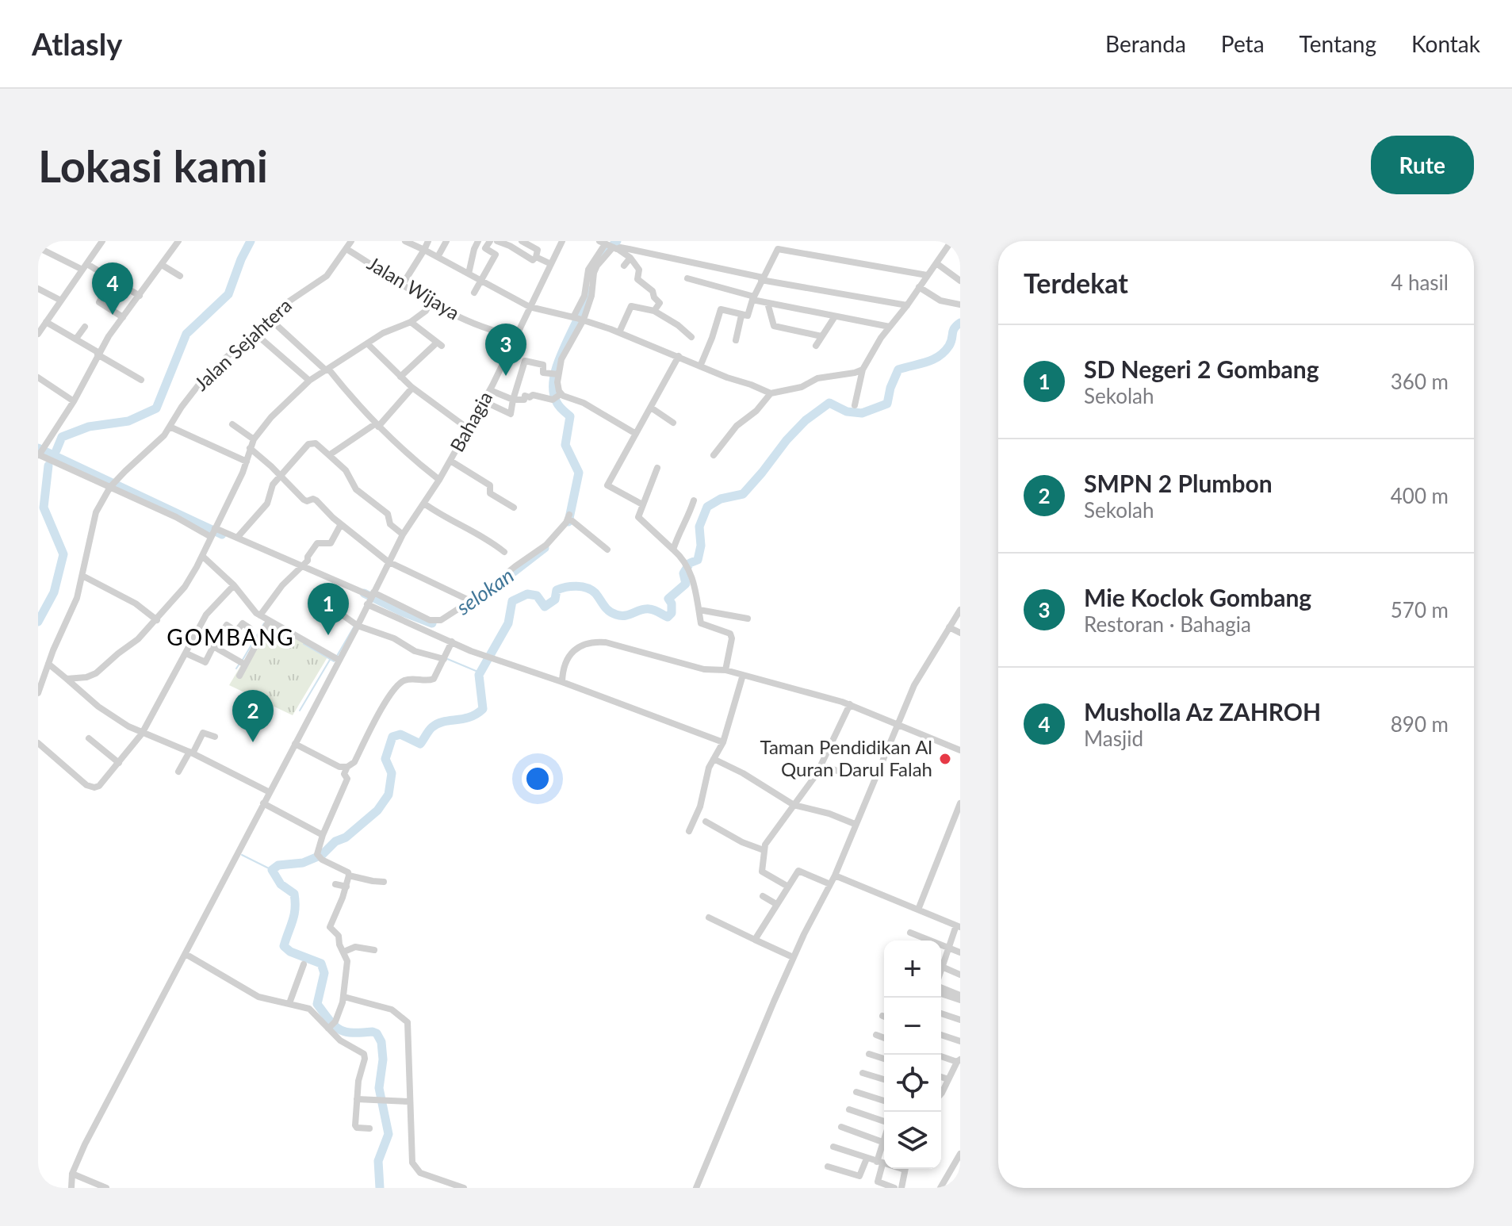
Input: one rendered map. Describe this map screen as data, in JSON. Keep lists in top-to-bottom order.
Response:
{
  "streets": {
    "street": ["Jalan Wijaya", "Jalan Sejahtera", "Bahagia"]
  },
  "crossings": [
    ["Jalan Wijaya", "Jalan Sejahtera"],
    ["Jalan Wijaya", "Bahagia"]
  ],
  "districts": ["GOMBANG"],
  "water": ["selokan"],
  "places": ["Taman Pendidikan Al Quran Darul Falah"],
  "page": {
    "header": "Atlasly",
    "nav": [
      "Beranda",
      "Peta",
      "Tentang",
      "Kontak"
    ],
    "buttons": "Rute",
    "title": "Lokasi kami",
    "heading": ["Terdekat", "4 hasil"],
    "pins": [
      "4",
      "3",
      "1",
      "2"
    ],
    "list": [
      {
        "mark": "1",
        "name": "SD Negeri 2 Gombang",
        "note": "Sekolah",
        "value": "360 m"
      },
      {
        "mark": "2",
        "name": "SMPN 2 Plumbon",
        "note": "Sekolah",
        "value": "400 m"
      },
      {
        "mark": "3",
        "name": "Mie Koclok Gombang",
        "note": "Restoran · Bahagia",
        "value": "570 m"
      },
      {
        "mark": "4",
        "name": "Musholla Az ZAHROH",
        "note": "Masjid",
        "value": "890 m"
      }
    ],
    "map_buttons": ["+", "−"]
  }
}
